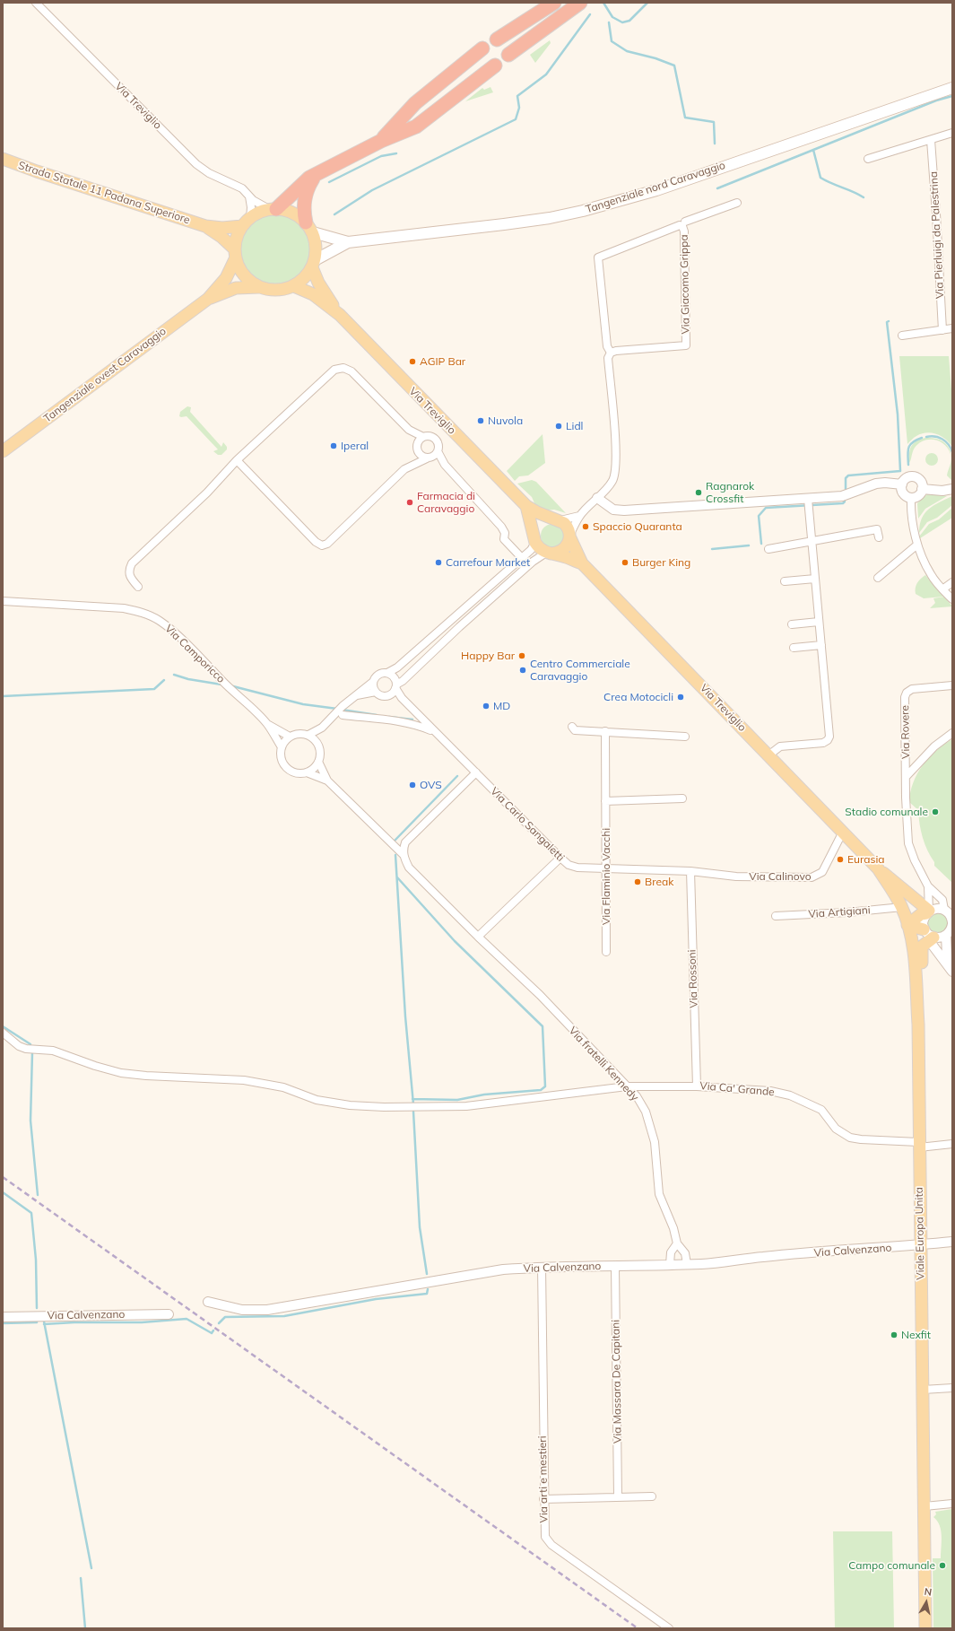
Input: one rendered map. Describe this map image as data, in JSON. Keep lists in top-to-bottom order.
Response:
{
  "streets": {
    "main road": [
      "Via Treviglio",
      "Tangenziale nord Caravaggio",
      "Strada Statale 11 Padana Superiore",
      "Tangenziale ovest Caravaggio",
      "Viale Europa Unita"
    ],
    "street": [
      "Via Pierluigi da Palestrina",
      "Via Giacomo Grippa",
      "Via Camporicco",
      "Via Rovere",
      "Via Carlo Sangaletti",
      "Via Flaminio Vacchi",
      "Via Calinovo",
      "Via Artigiani",
      "Via Rossoni",
      "Via fratelli Kennedy",
      "Via Ca' Grande",
      "Via Calvenzano",
      "Via Massara De Capitani",
      "Via arti e mestieri"
    ]
  },
  "crossings": [
    ["Via Treviglio", "Tangenziale nord Caravaggio"],
    ["Via Treviglio", "Strada Statale 11 Padana Superiore"],
    ["Via Treviglio", "Tangenziale ovest Caravaggio"],
    ["Via Treviglio", "Via Calinovo"],
    ["Via Treviglio", "Viale Europa Unita"],
    ["Tangenziale nord Caravaggio", "Strada Statale 11 Padana Superiore"],
    ["Tangenziale nord Caravaggio", "Tangenziale ovest Caravaggio"],
    ["Strada Statale 11 Padana Superiore", "Tangenziale ovest Caravaggio"],
    ["Via Carlo Sangaletti", "Via Flaminio Vacchi"],
    ["Via Carlo Sangaletti", "Via Calinovo"],
    ["Via Carlo Sangaletti", "Via Rossoni"],
    ["Via Calinovo", "Via Rossoni"],
    ["Via Artigiani", "Viale Europa Unita"],
    ["Via Rossoni", "Via Ca' Grande"],
    ["Via fratelli Kennedy", "Via Ca' Grande"],
    ["Via fratelli Kennedy", "Via Calvenzano"],
    ["Via Ca' Grande", "Viale Europa Unita"],
    ["Viale Europa Unita", "Via Calvenzano"],
    ["Via Calvenzano", "Via Massara De Capitani"],
    ["Via Calvenzano", "Via arti e mestieri"]
  ],
  "places": [
    "AGIP Bar",
    "Nuvola",
    "Lidl",
    "Iperal",
    "Ragnarok Crossfit",
    "Farmacia di Caravaggio",
    "Spaccio Quaranta",
    "Carrefour Market",
    "Burger King",
    "Happy Bar",
    "Centro Commerciale Caravaggio",
    "Crea Motocicli",
    "MD",
    "OVS",
    "Stadio comunale",
    "Eurasia",
    "Break",
    "Nexfit",
    "Campo comunale"
  ],
  "north": "top"
}
